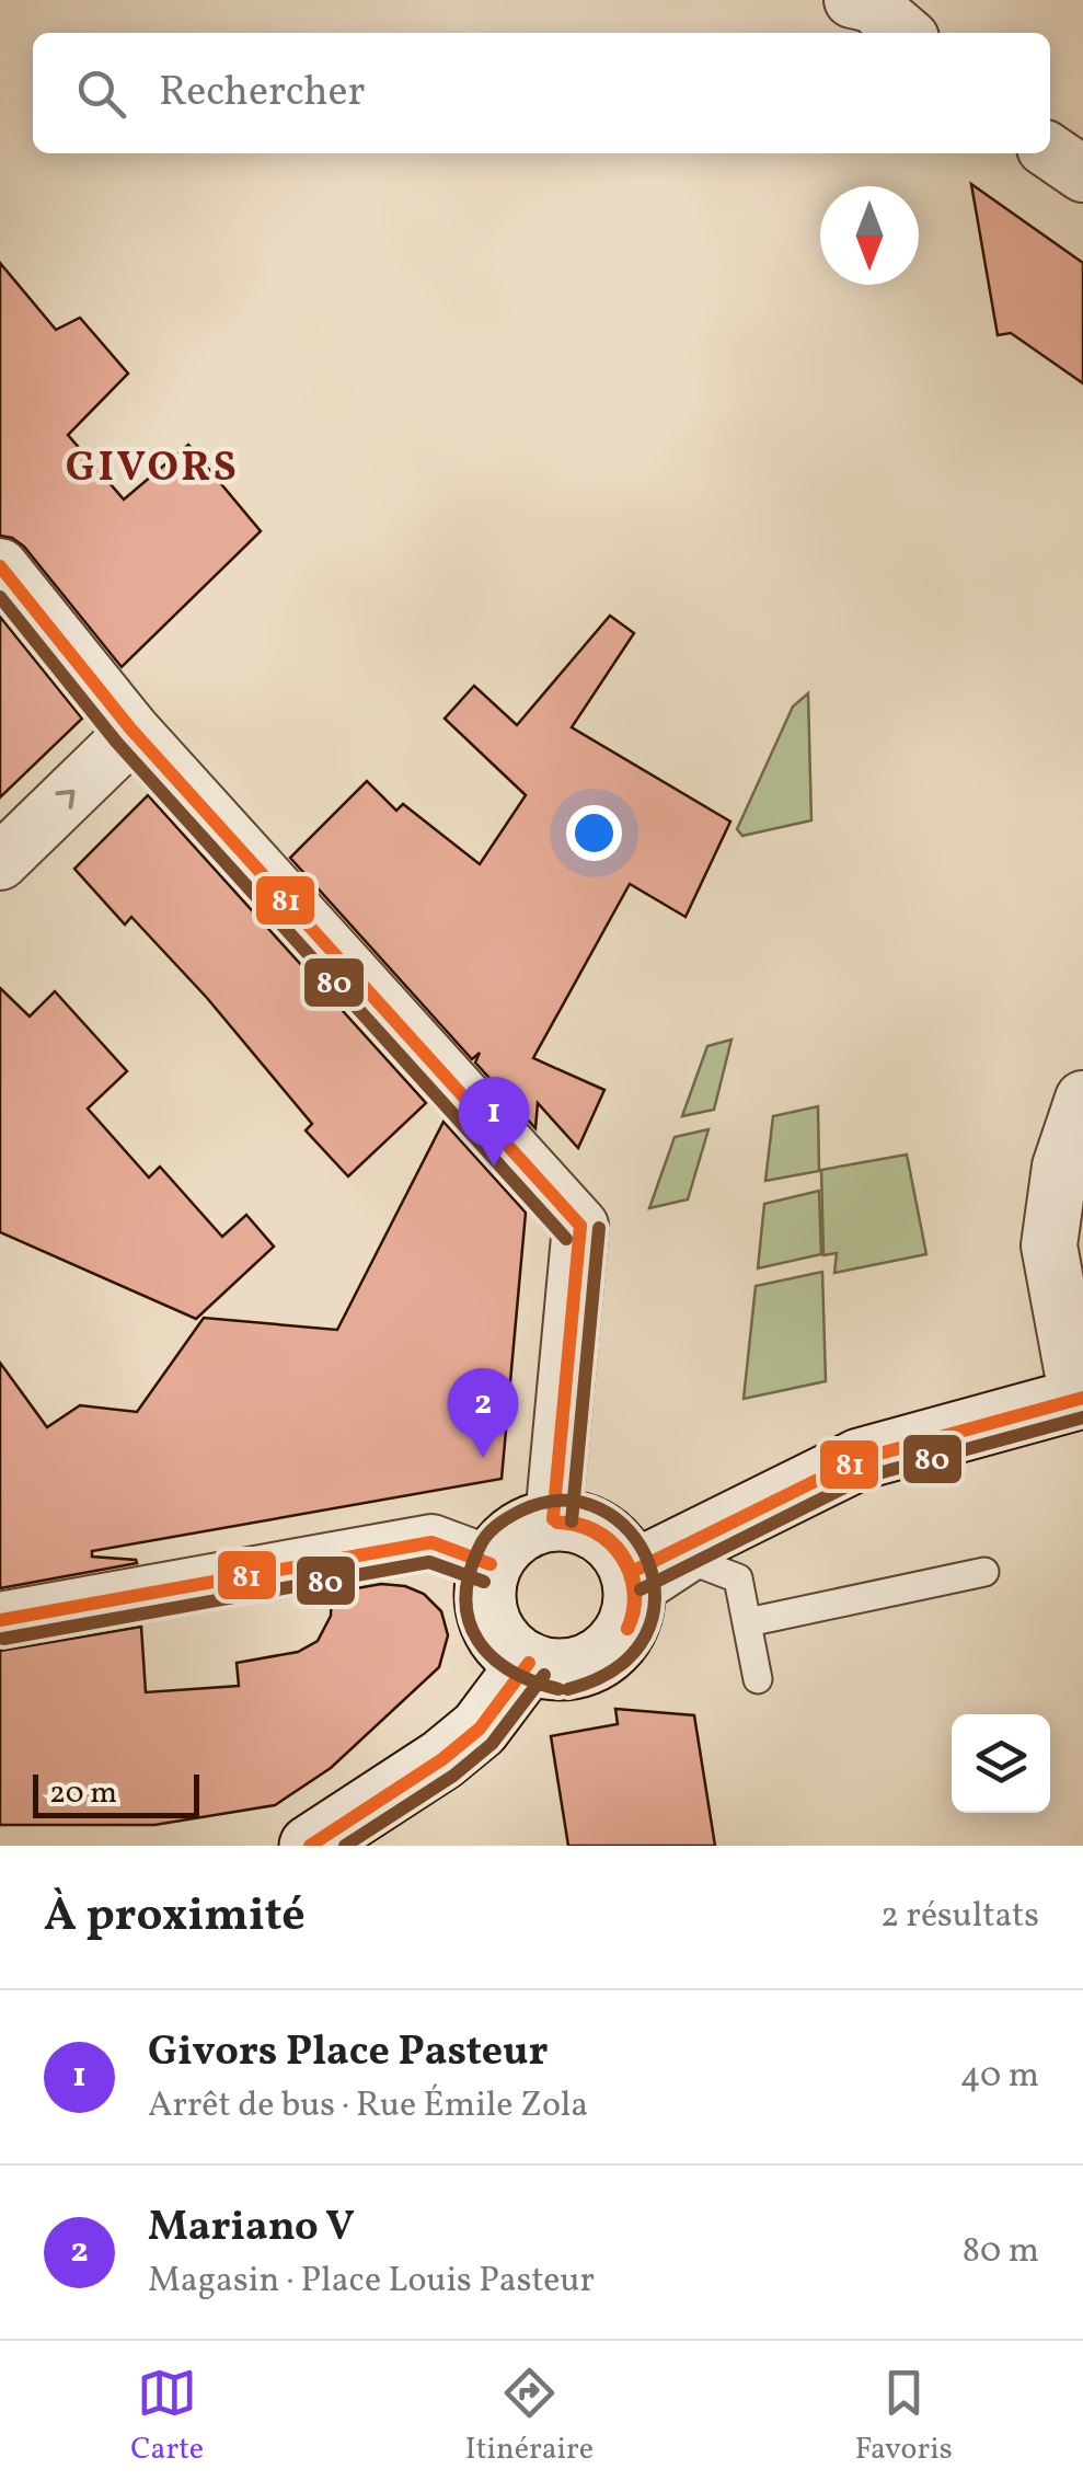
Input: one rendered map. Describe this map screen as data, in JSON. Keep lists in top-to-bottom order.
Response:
{
  "districts": ["GIVORS"],
  "lines": ["transit line 81", "transit line 80"],
  "scale_bar": "20 m",
  "north": "bottom",
  "page": {
    "search": "Rechercher",
    "pins": ["1", "2"],
    "scale": "20 m",
    "heading": ["À proximité", "2 résultats"],
    "list": [
      {
        "mark": "1",
        "name": "Givors Place Pasteur",
        "note": "Arrêt de bus · Rue Émile Zola",
        "value": "40 m"
      },
      {
        "mark": "2",
        "name": "Mariano V",
        "note": "Magasin · Place Louis Pasteur",
        "value": "80 m"
      }
    ],
    "nav": ["Carte", "Itinéraire", "Favoris"]
  }
}
